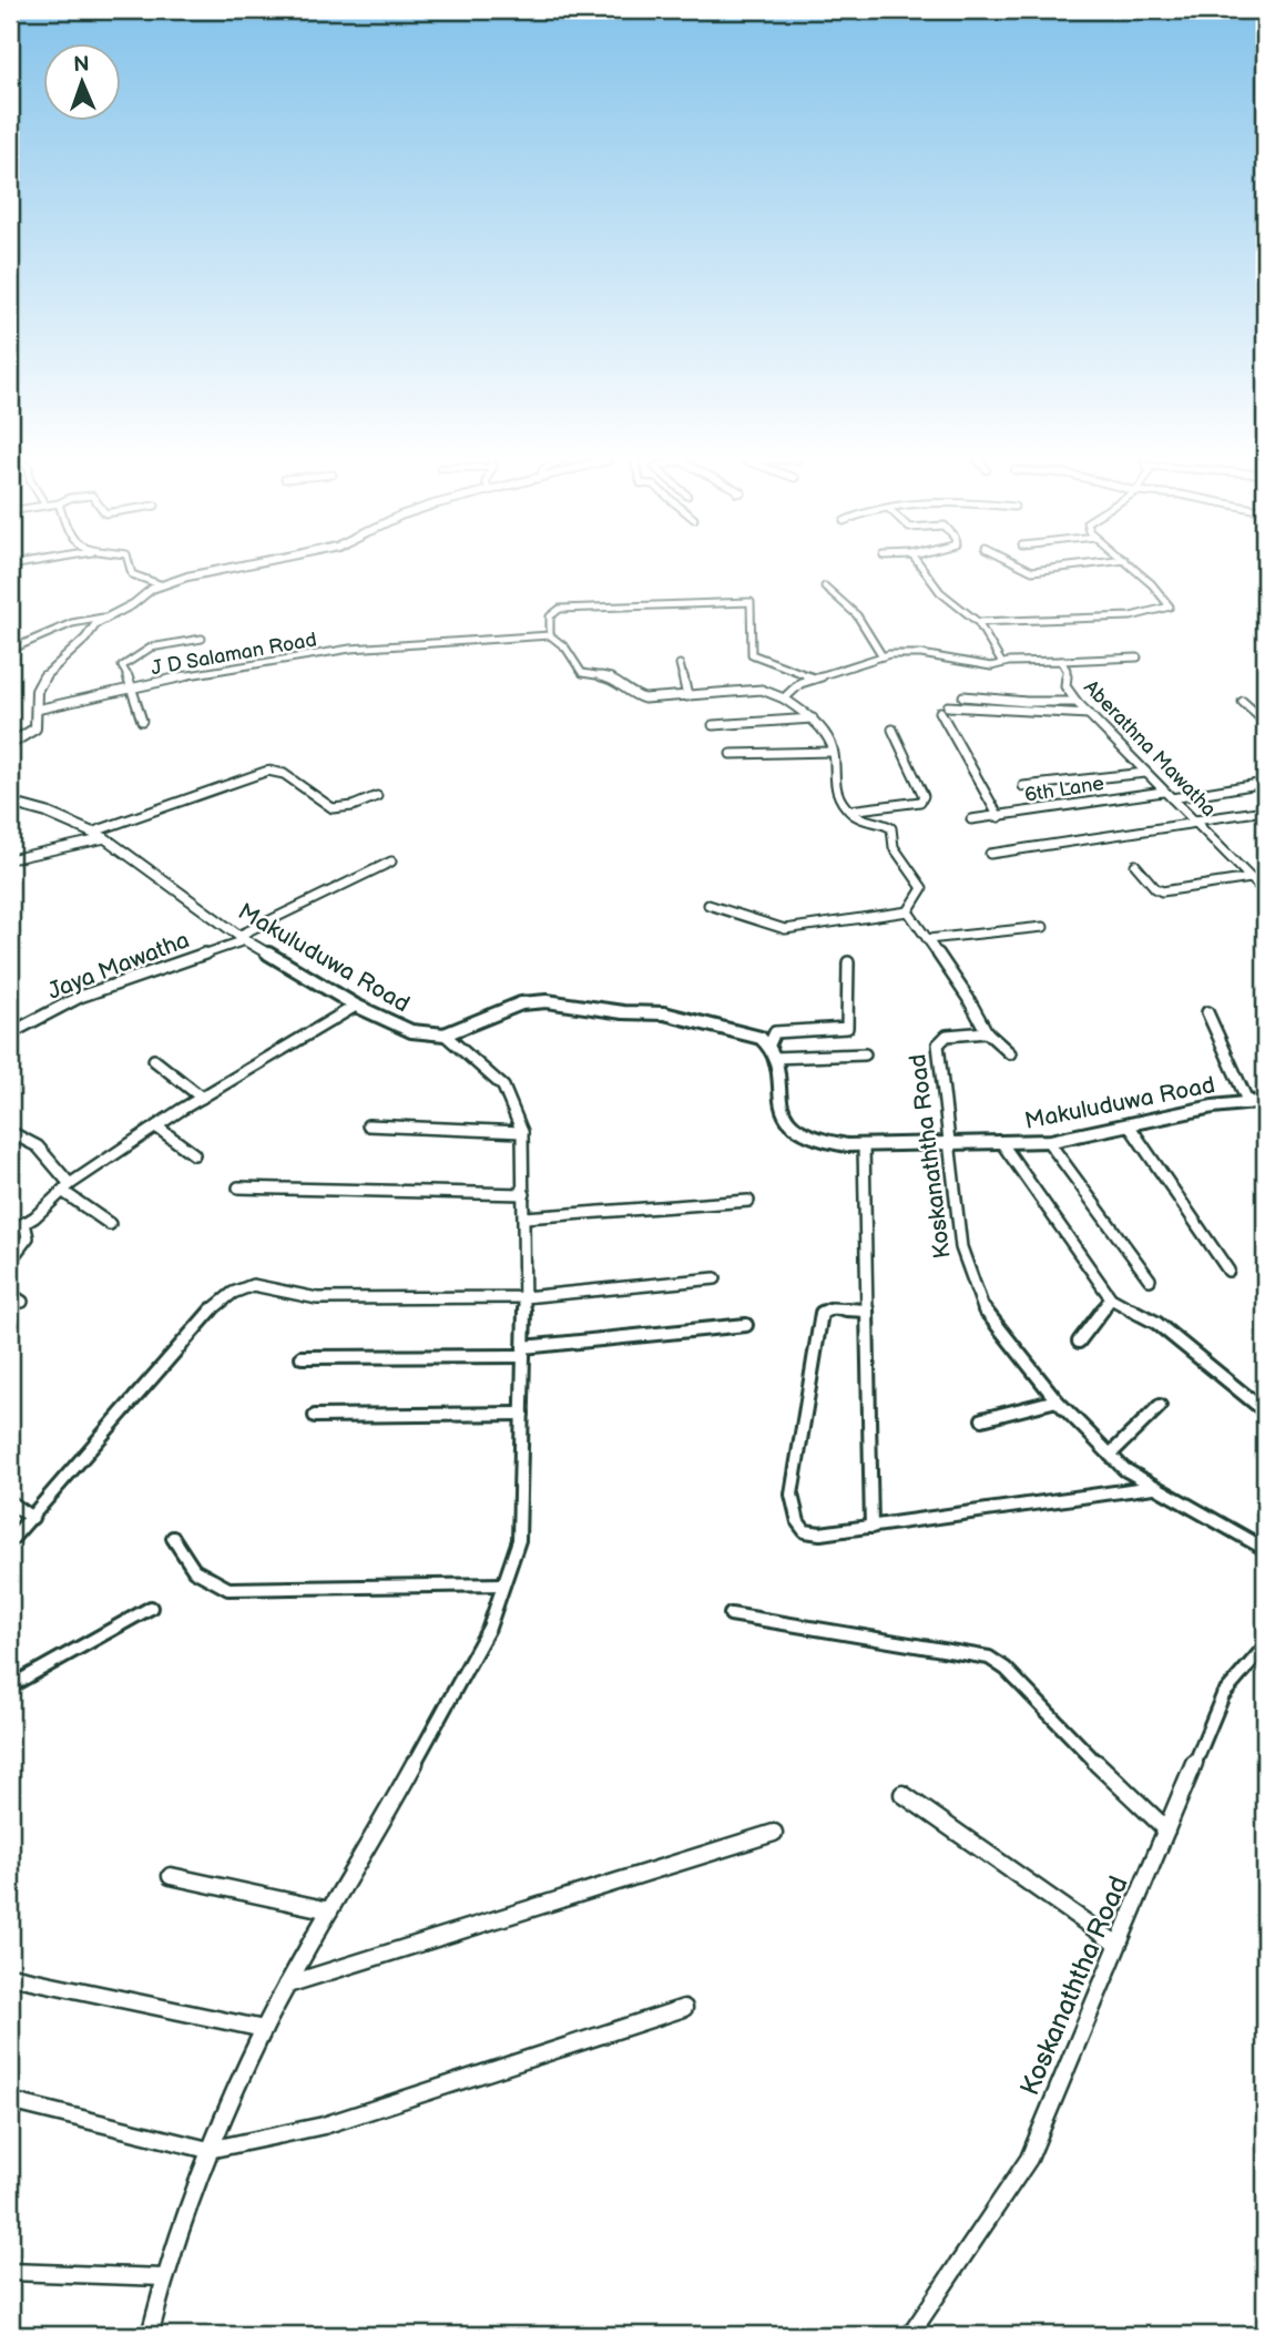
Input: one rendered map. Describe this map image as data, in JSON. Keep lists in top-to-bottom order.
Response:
{
  "streets": {
    "street": [
      "J D Salaman Road",
      "Aberathna Mawatha",
      "6th Lane",
      "Makuluduwa Road",
      "Jaya Mawatha",
      "Koskanaththa Road"
    ]
  },
  "crossings": [
    ["Aberathna Mawatha", "6th Lane"],
    ["Makuluduwa Road", "Jaya Mawatha"],
    ["Makuluduwa Road", "Koskanaththa Road"]
  ],
  "north": "top"
}
